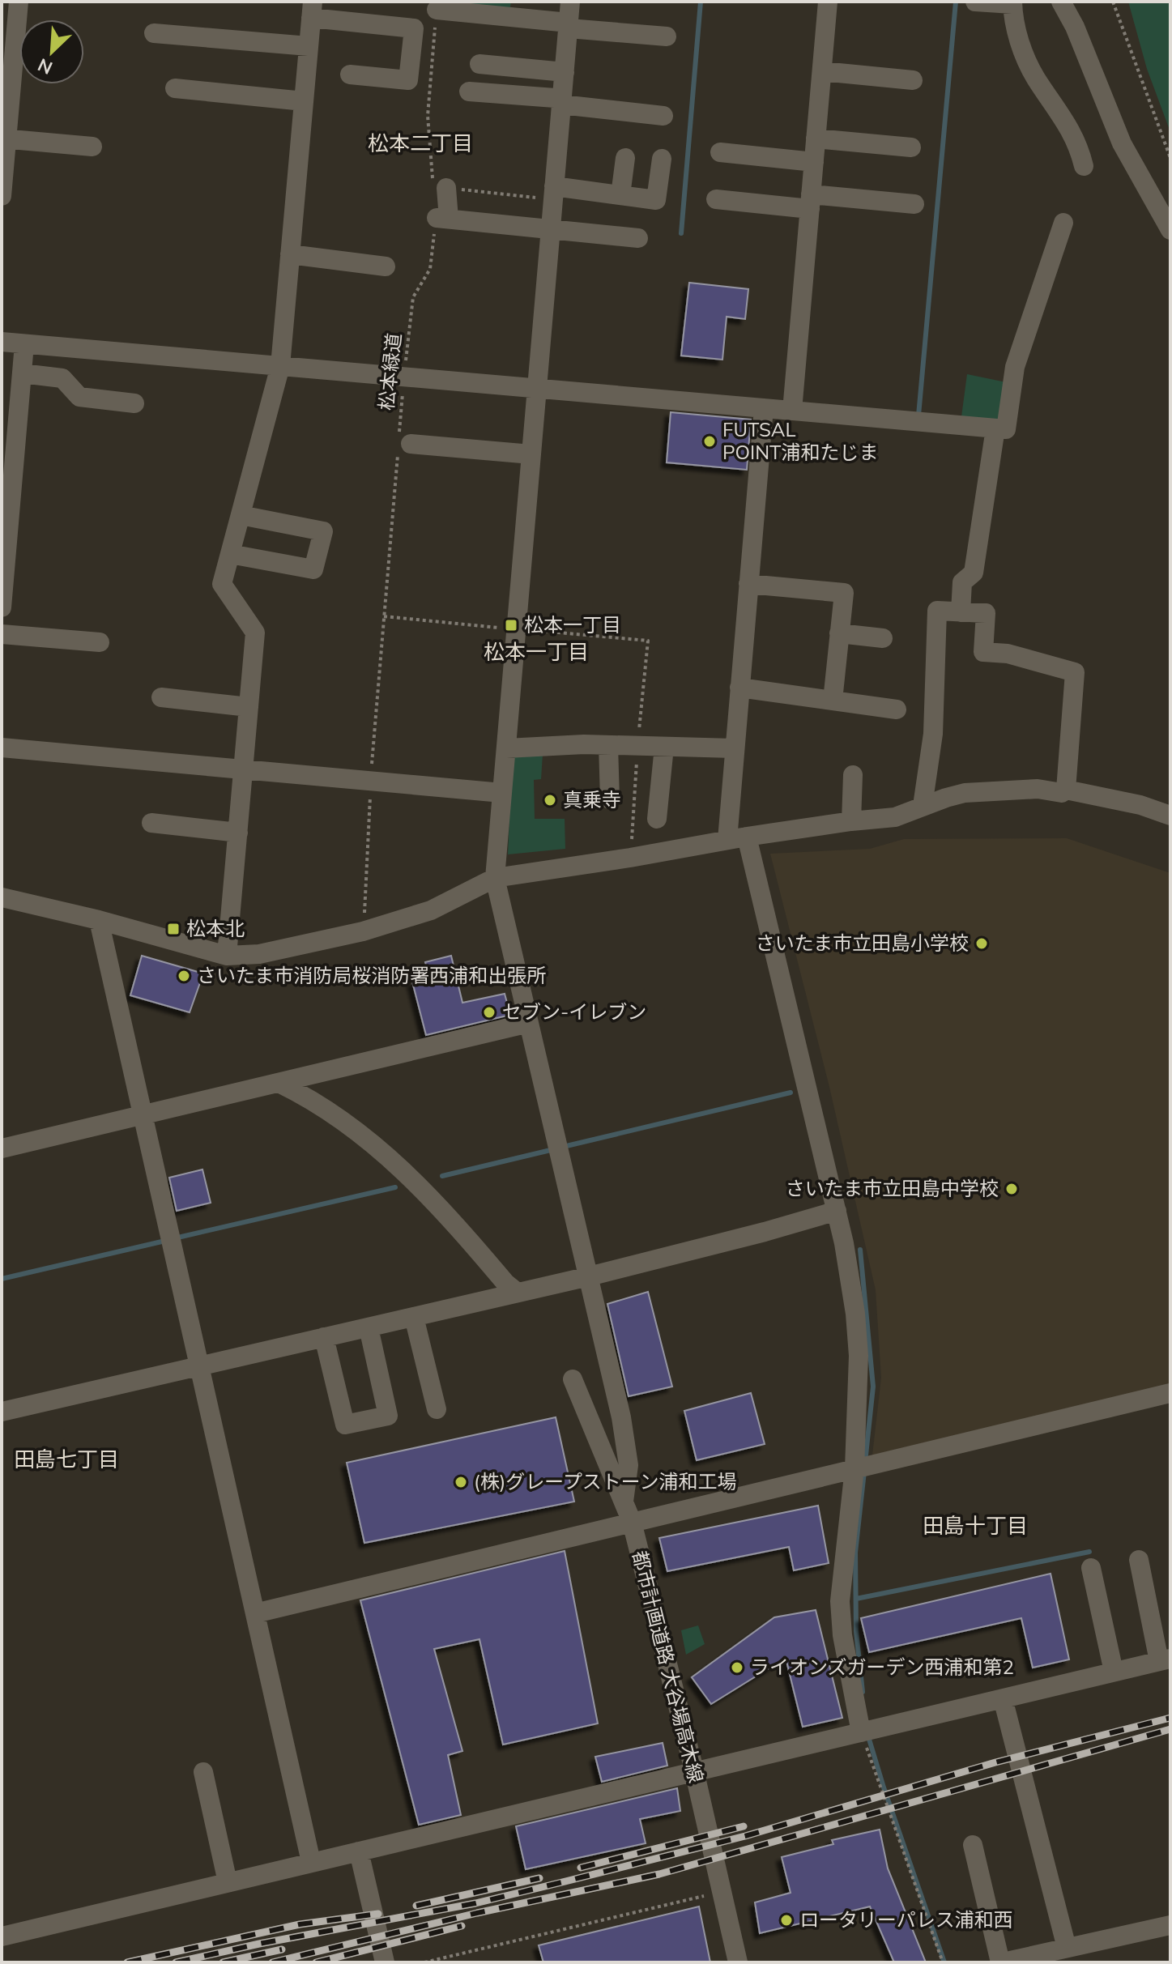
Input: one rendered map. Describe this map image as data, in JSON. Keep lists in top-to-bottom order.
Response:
{
  "streets": {
    "street": ["都市計画道路 大谷場高木線"],
    "path": ["松本緑道"]
  },
  "districts": [
    "松本二丁目",
    "松本一丁目",
    "田島七丁目",
    "田島十丁目"
  ],
  "places": {
    "other": [
      "FUTSAL POINT浦和たじま",
      "真乗寺",
      "さいたま市立田島小学校",
      "さいたま市消防局桜消防署西浦和出張所",
      "セブン-イレブン",
      "さいたま市立田島中学校",
      "(株)グレープストーン浦和工場",
      "ライオンズガーデン西浦和第2",
      "ロータリーパレス浦和西"
    ],
    "transit": ["松本一丁目", "松本北"]
  },
  "north": "bottom left"
}
